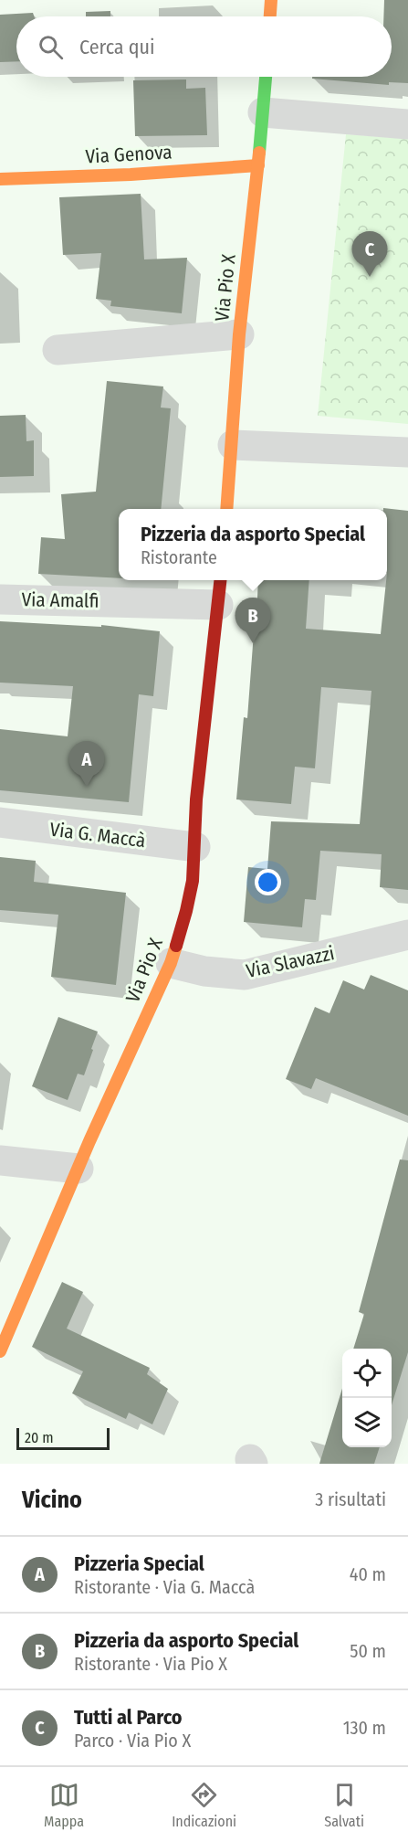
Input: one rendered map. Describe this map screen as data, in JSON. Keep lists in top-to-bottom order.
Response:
{
  "streets": {
    "street": [
      "Via Genova",
      "Via Pio X",
      "Via Amalfi",
      "Via G. Maccà",
      "Via Slavazzi"
    ]
  },
  "crossings": [
    ["Via Genova", "Via Pio X"],
    ["Via Pio X", "Via Amalfi"],
    ["Via Pio X", "Via G. Maccà"],
    ["Via Pio X", "Via Slavazzi"]
  ],
  "scale_bar": "20 m",
  "page": {
    "search": "Cerca qui",
    "pins": ["C", "B", "A"],
    "popup": ["Pizzeria da asporto Special", "Ristorante"],
    "scale": "20 m",
    "heading": ["Vicino", "3 risultati"],
    "list": [
      {
        "mark": "A",
        "name": "Pizzeria Special",
        "note": "Ristorante · Via G. Maccà",
        "value": "40 m"
      },
      {
        "mark": "B",
        "name": "Pizzeria da asporto Special",
        "note": "Ristorante · Via Pio X",
        "value": "50 m"
      },
      {
        "mark": "C",
        "name": "Tutti al Parco",
        "note": "Parco · Via Pio X",
        "value": "130 m"
      }
    ],
    "nav": ["Mappa", "Indicazioni", "Salvati"]
  }
}
